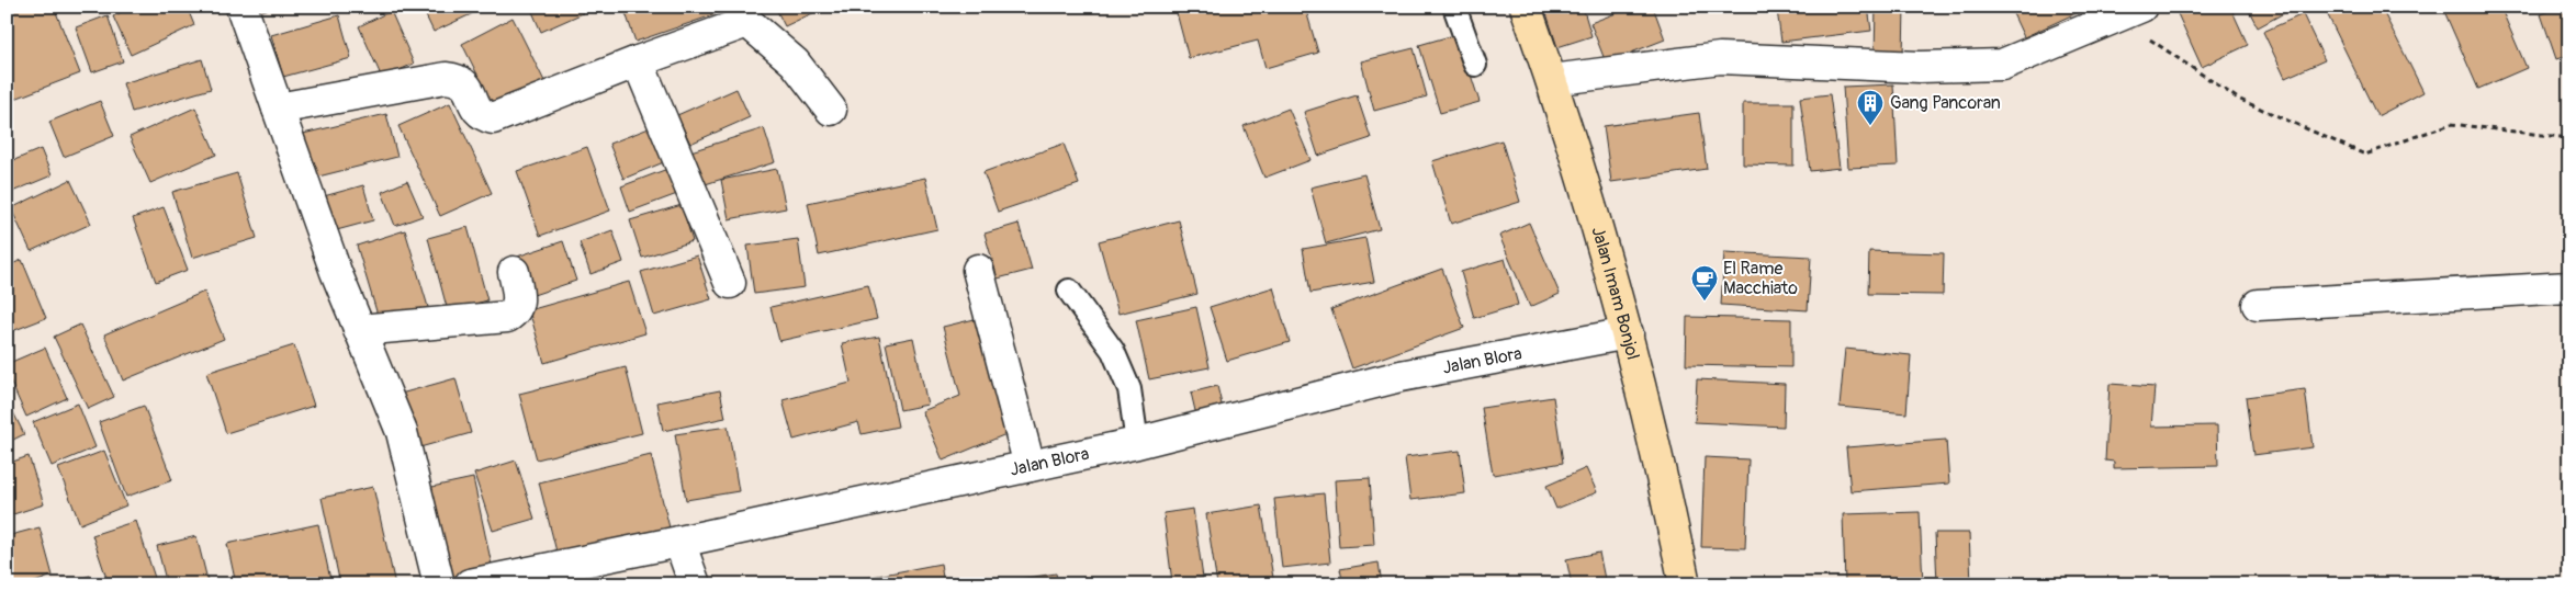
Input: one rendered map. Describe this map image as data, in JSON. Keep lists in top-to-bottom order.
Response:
{
  "streets": {
    "highway": ["Jalan Imam Bonjol"],
    "street": ["Jalan Blora"]
  },
  "crossings": [
    ["Jalan Imam Bonjol", "Jalan Blora"]
  ],
  "places": {
    "building": ["Gang Pancoran"],
    "cafe": ["El Rame Macchiato"]
  }
}
